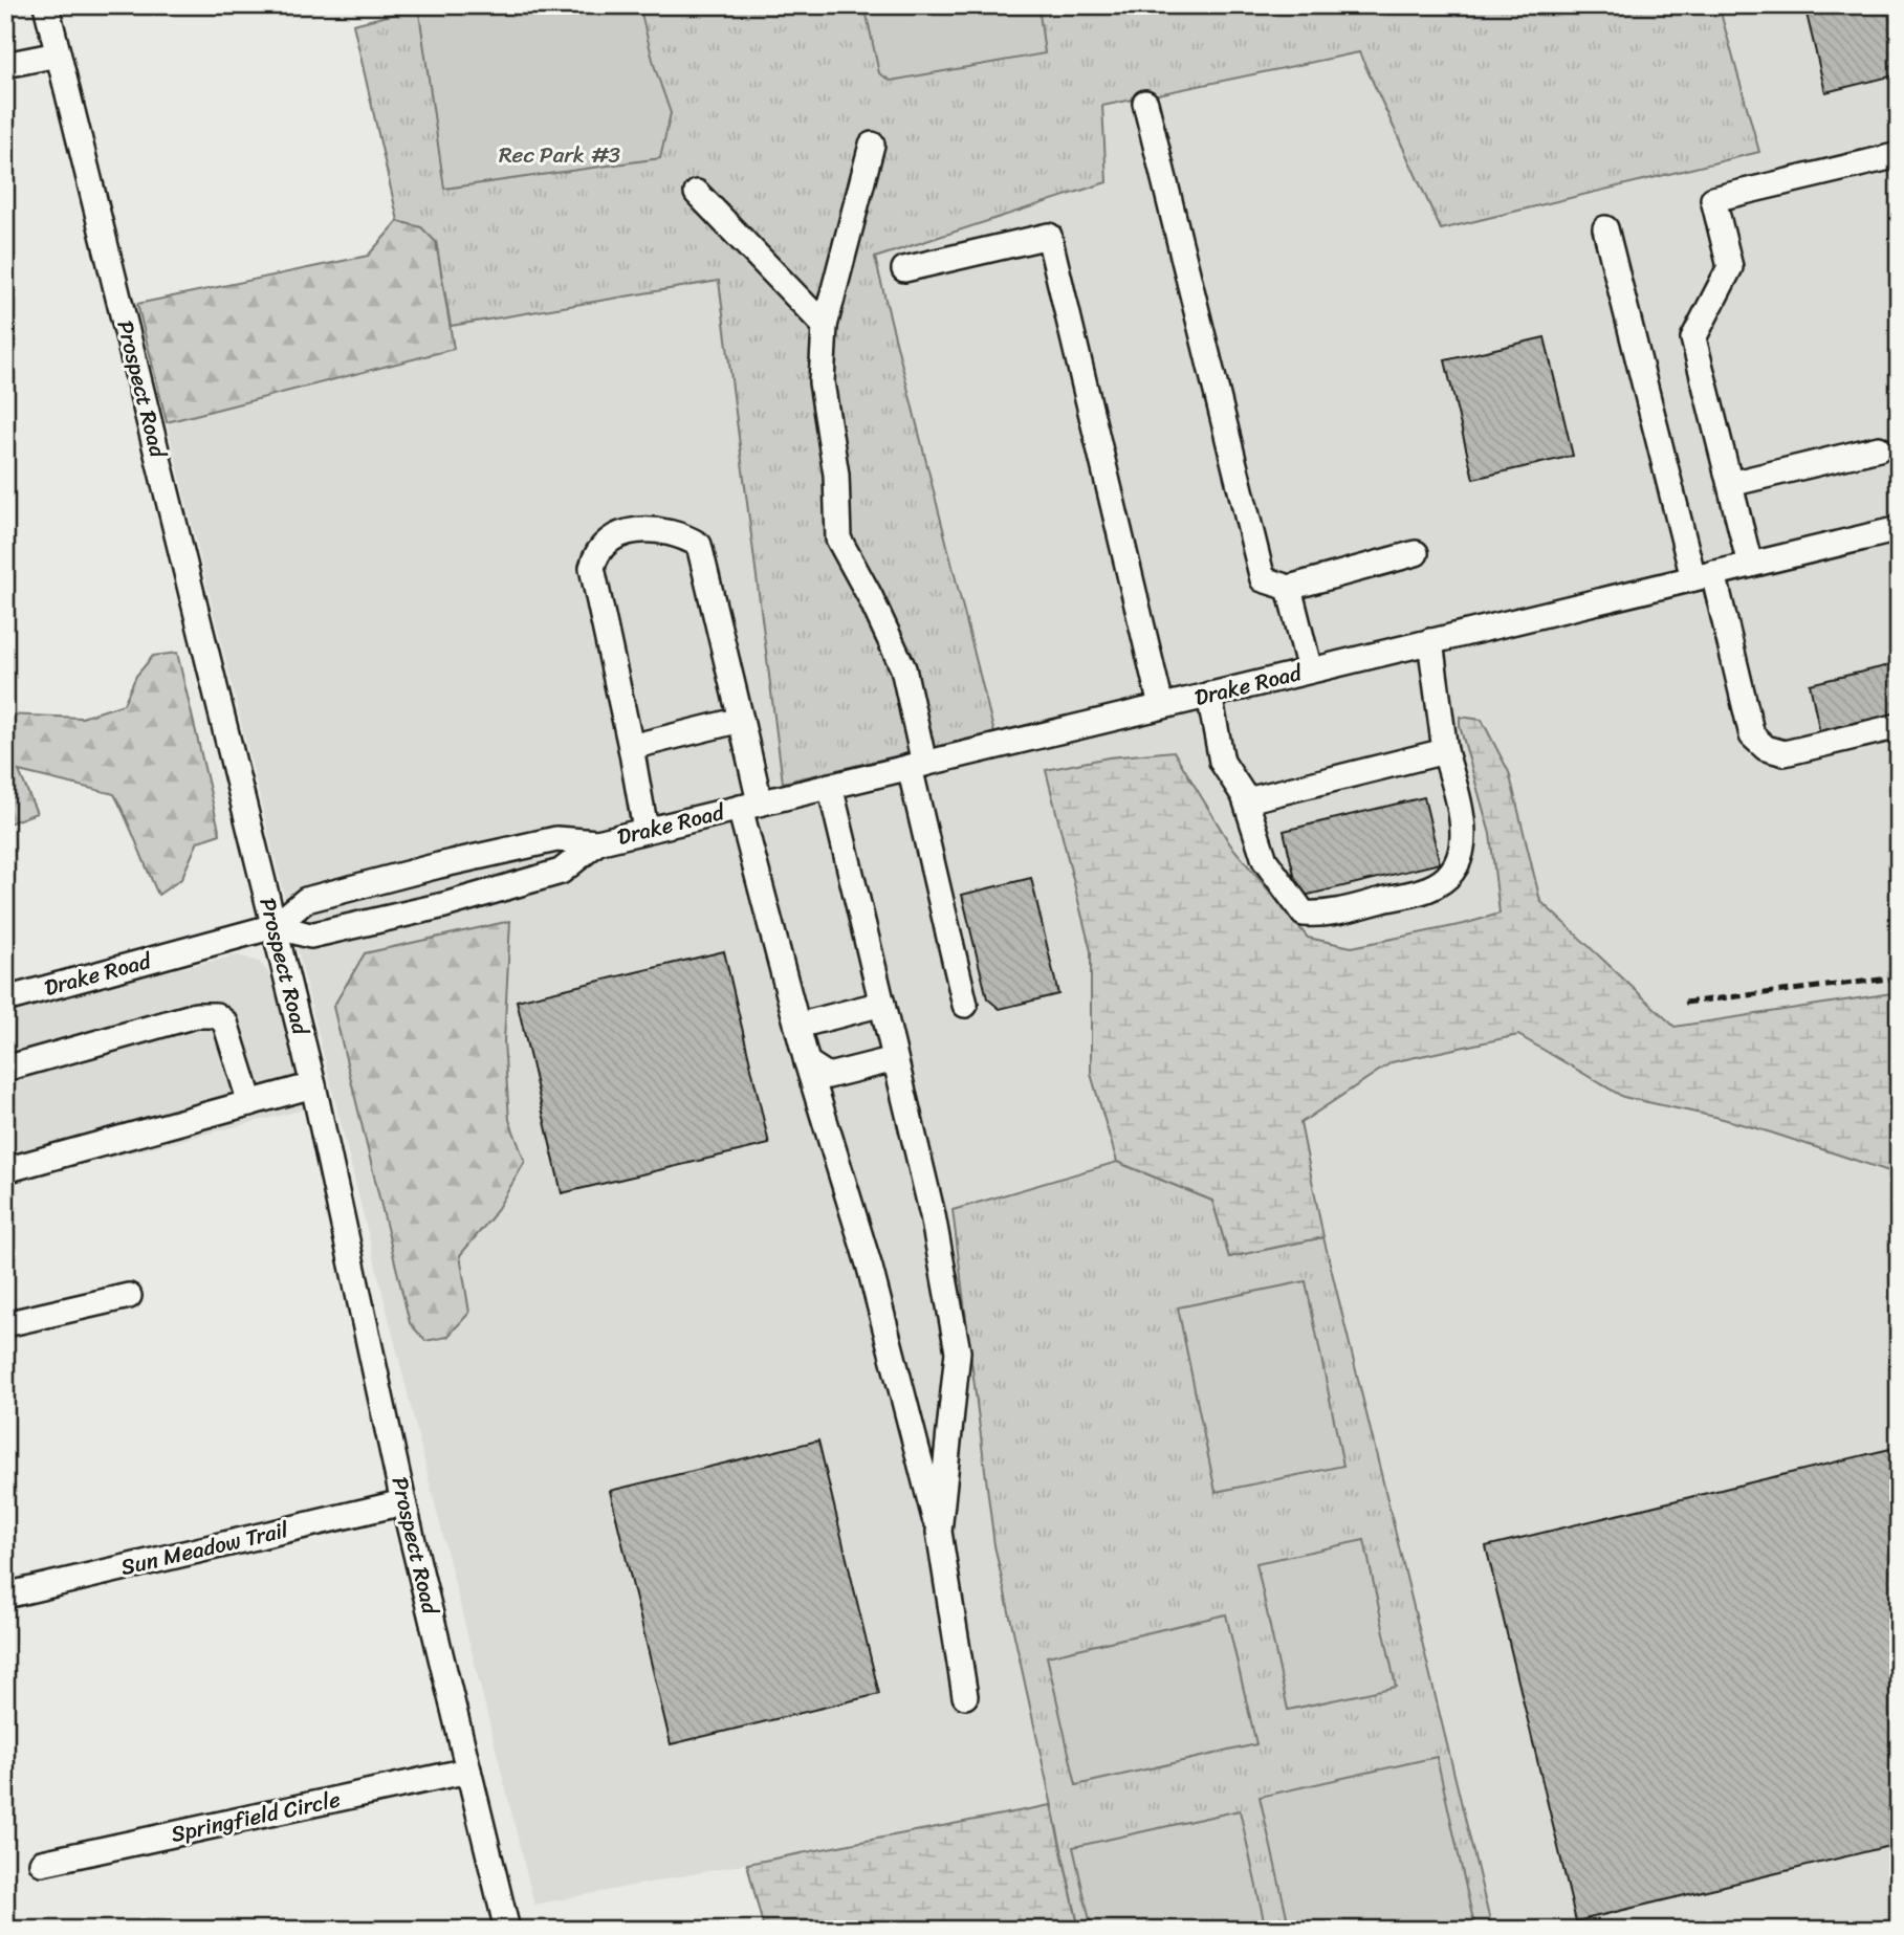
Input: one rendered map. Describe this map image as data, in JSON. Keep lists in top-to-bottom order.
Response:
{
  "streets": {
    "street": [
      "Prospect Road",
      "Drake Road",
      "Sun Meadow Trail",
      "Springfield Circle"
    ]
  },
  "crossings": [
    ["Prospect Road", "Drake Road"],
    ["Prospect Road", "Sun Meadow Trail"],
    ["Prospect Road", "Springfield Circle"]
  ],
  "parks": ["Rec Park #3"]
}
